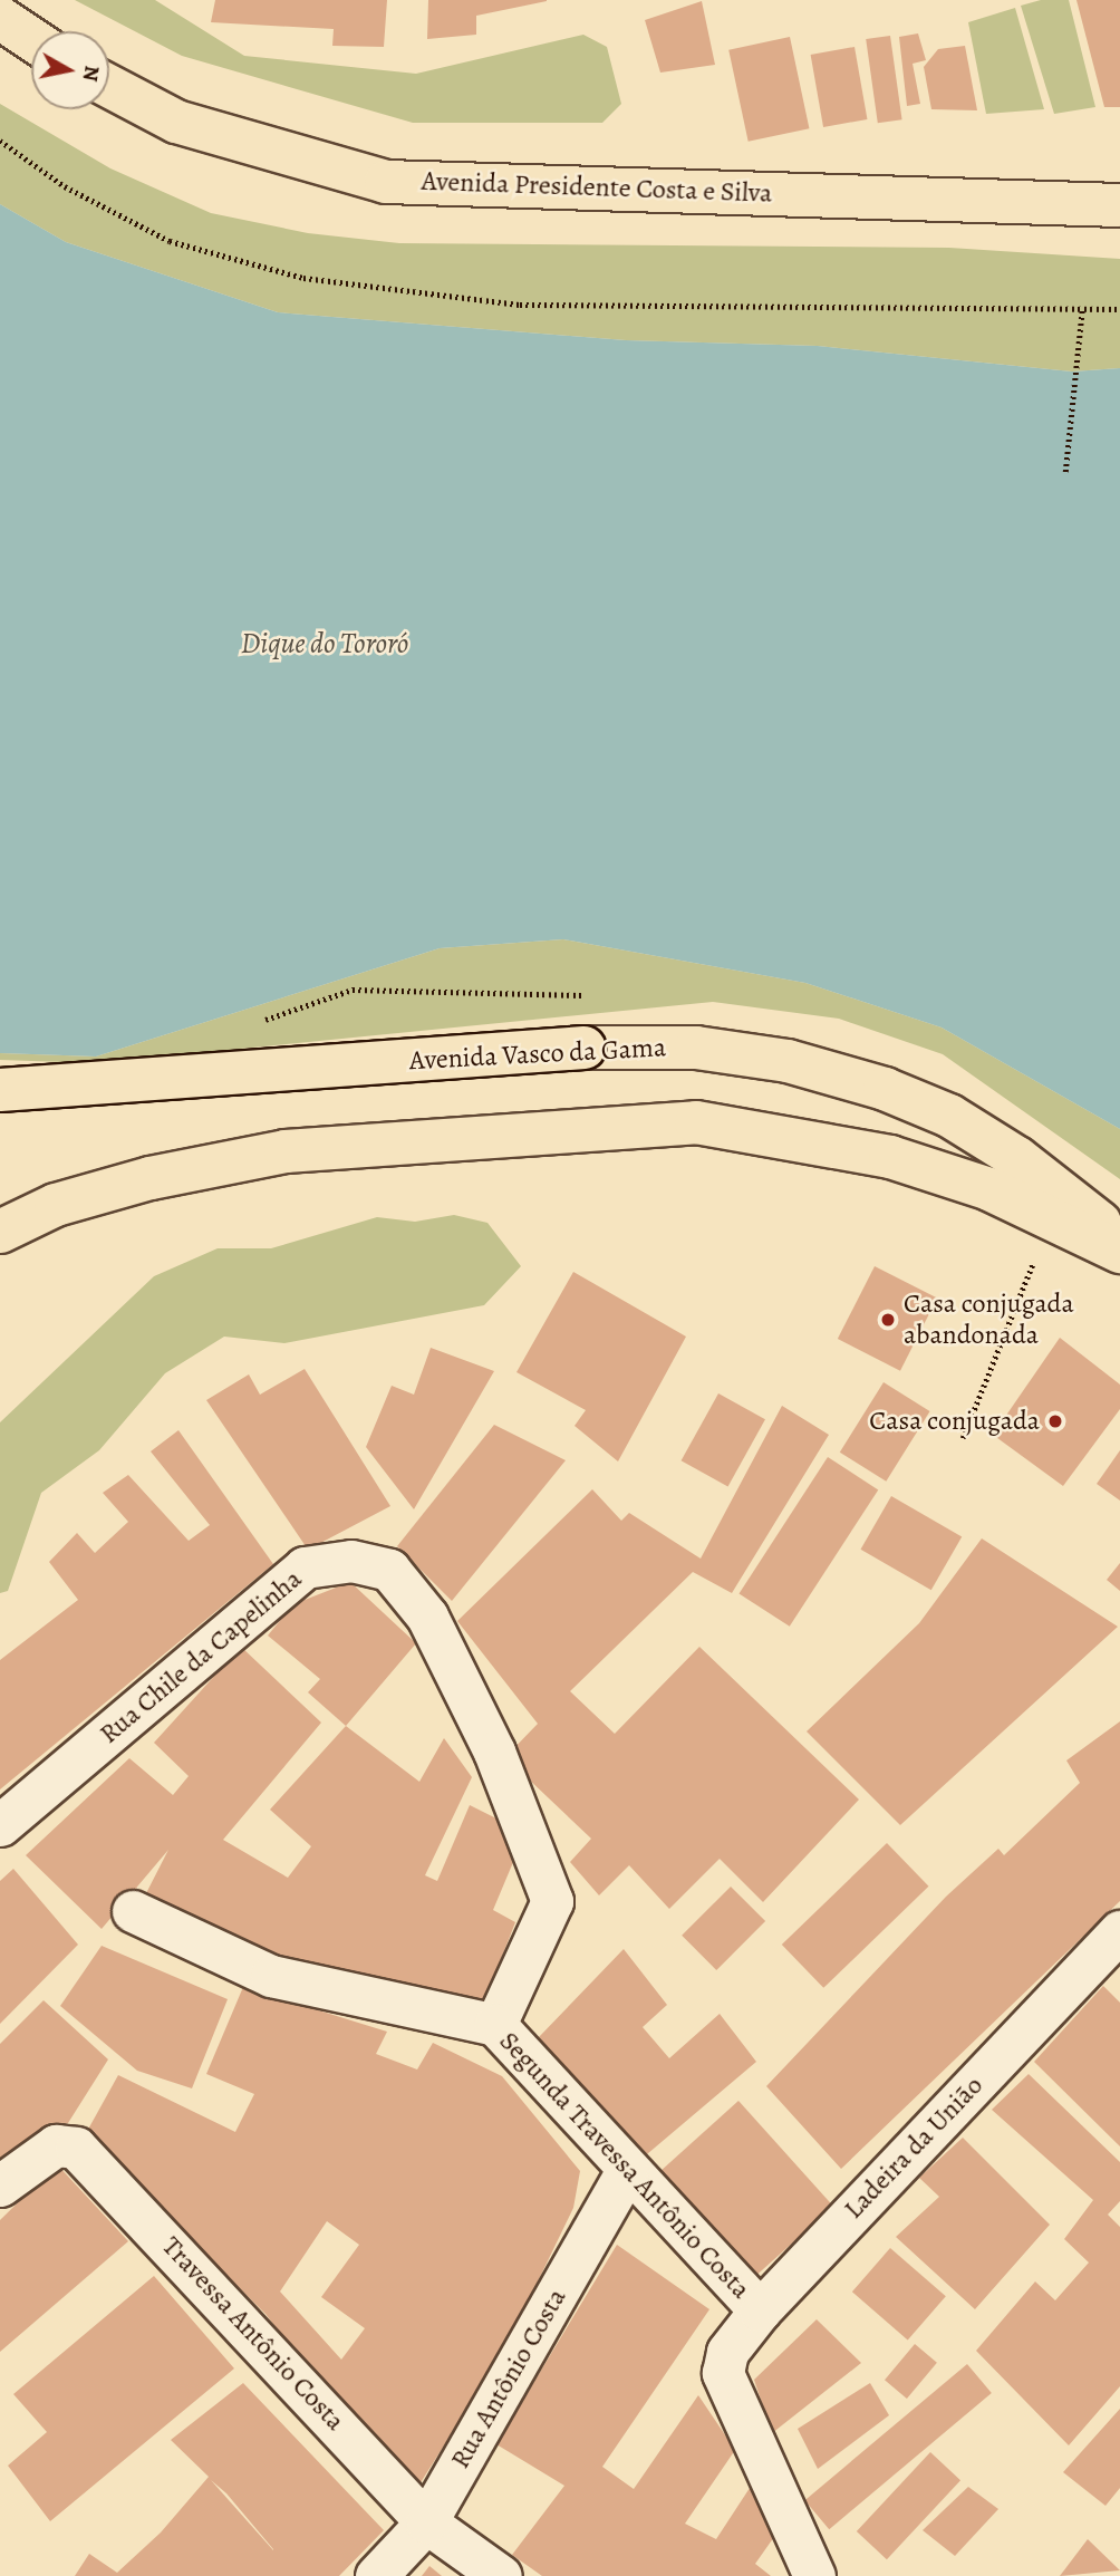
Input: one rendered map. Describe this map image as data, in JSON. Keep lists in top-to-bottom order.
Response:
{
  "streets": {
    "main road": ["Avenida Presidente Costa e Silva", "Avenida Vasco da Gama"],
    "street": [
      "Rua Chile da Capelinha",
      "Ladeira da União",
      "Segunda Travessa Antônio Costa",
      "Travessa Antônio Costa",
      "Rua Antônio Costa"
    ]
  },
  "crossings": [
    ["Rua Chile da Capelinha", "Segunda Travessa Antônio Costa"],
    ["Ladeira da União", "Segunda Travessa Antônio Costa"],
    ["Segunda Travessa Antônio Costa", "Rua Antônio Costa"],
    ["Travessa Antônio Costa", "Rua Antônio Costa"]
  ],
  "water": ["Dique do Tororó"],
  "places": ["Casa conjugada abandonada", "Casa conjugada"],
  "north": "right"
}
